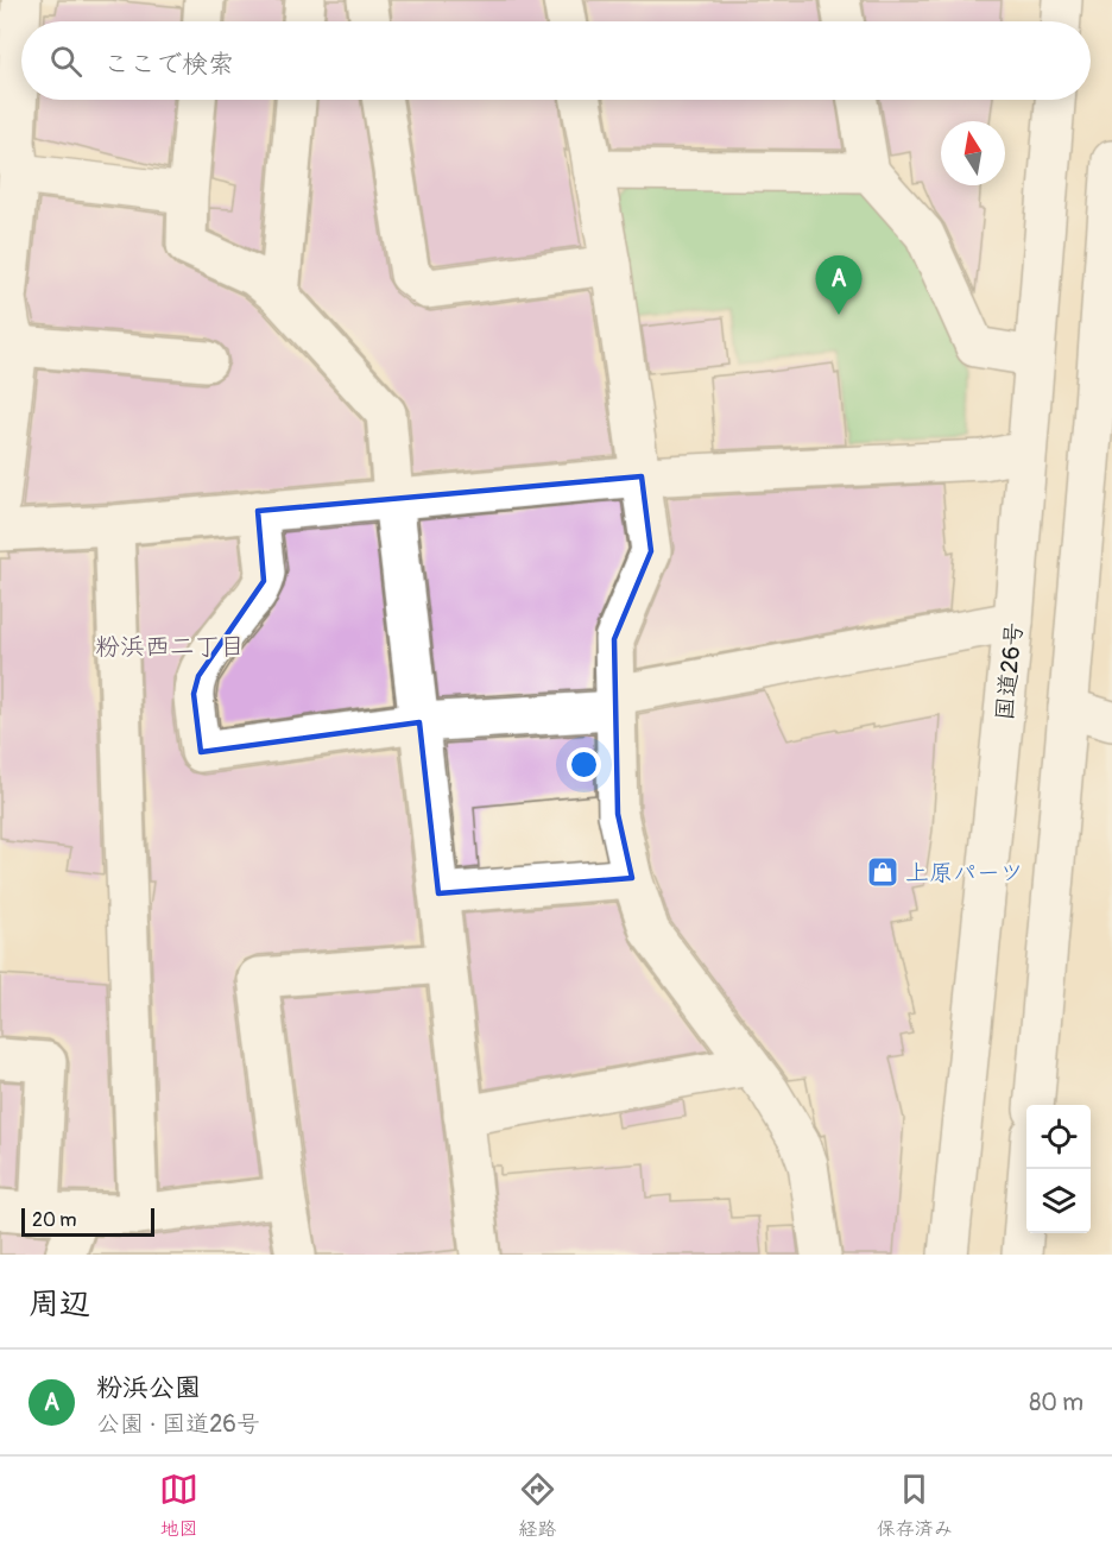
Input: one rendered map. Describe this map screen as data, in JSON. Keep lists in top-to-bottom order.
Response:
{
  "streets": {
    "main road": ["国道26号"]
  },
  "districts": ["粉浜西二丁目"],
  "places": {
    "shop": ["上原パーツ"]
  },
  "scale_bar": "20 m",
  "north": "top",
  "page": {
    "search": "ここで検索",
    "pins": "A",
    "scale": "20 m",
    "heading": "周辺",
    "list": [
      {
        "mark": "A",
        "name": "粉浜公園",
        "note": "公園 · 国道26号",
        "value": "80 m"
      }
    ],
    "nav": ["地図", "経路", "保存済み"]
  }
}
